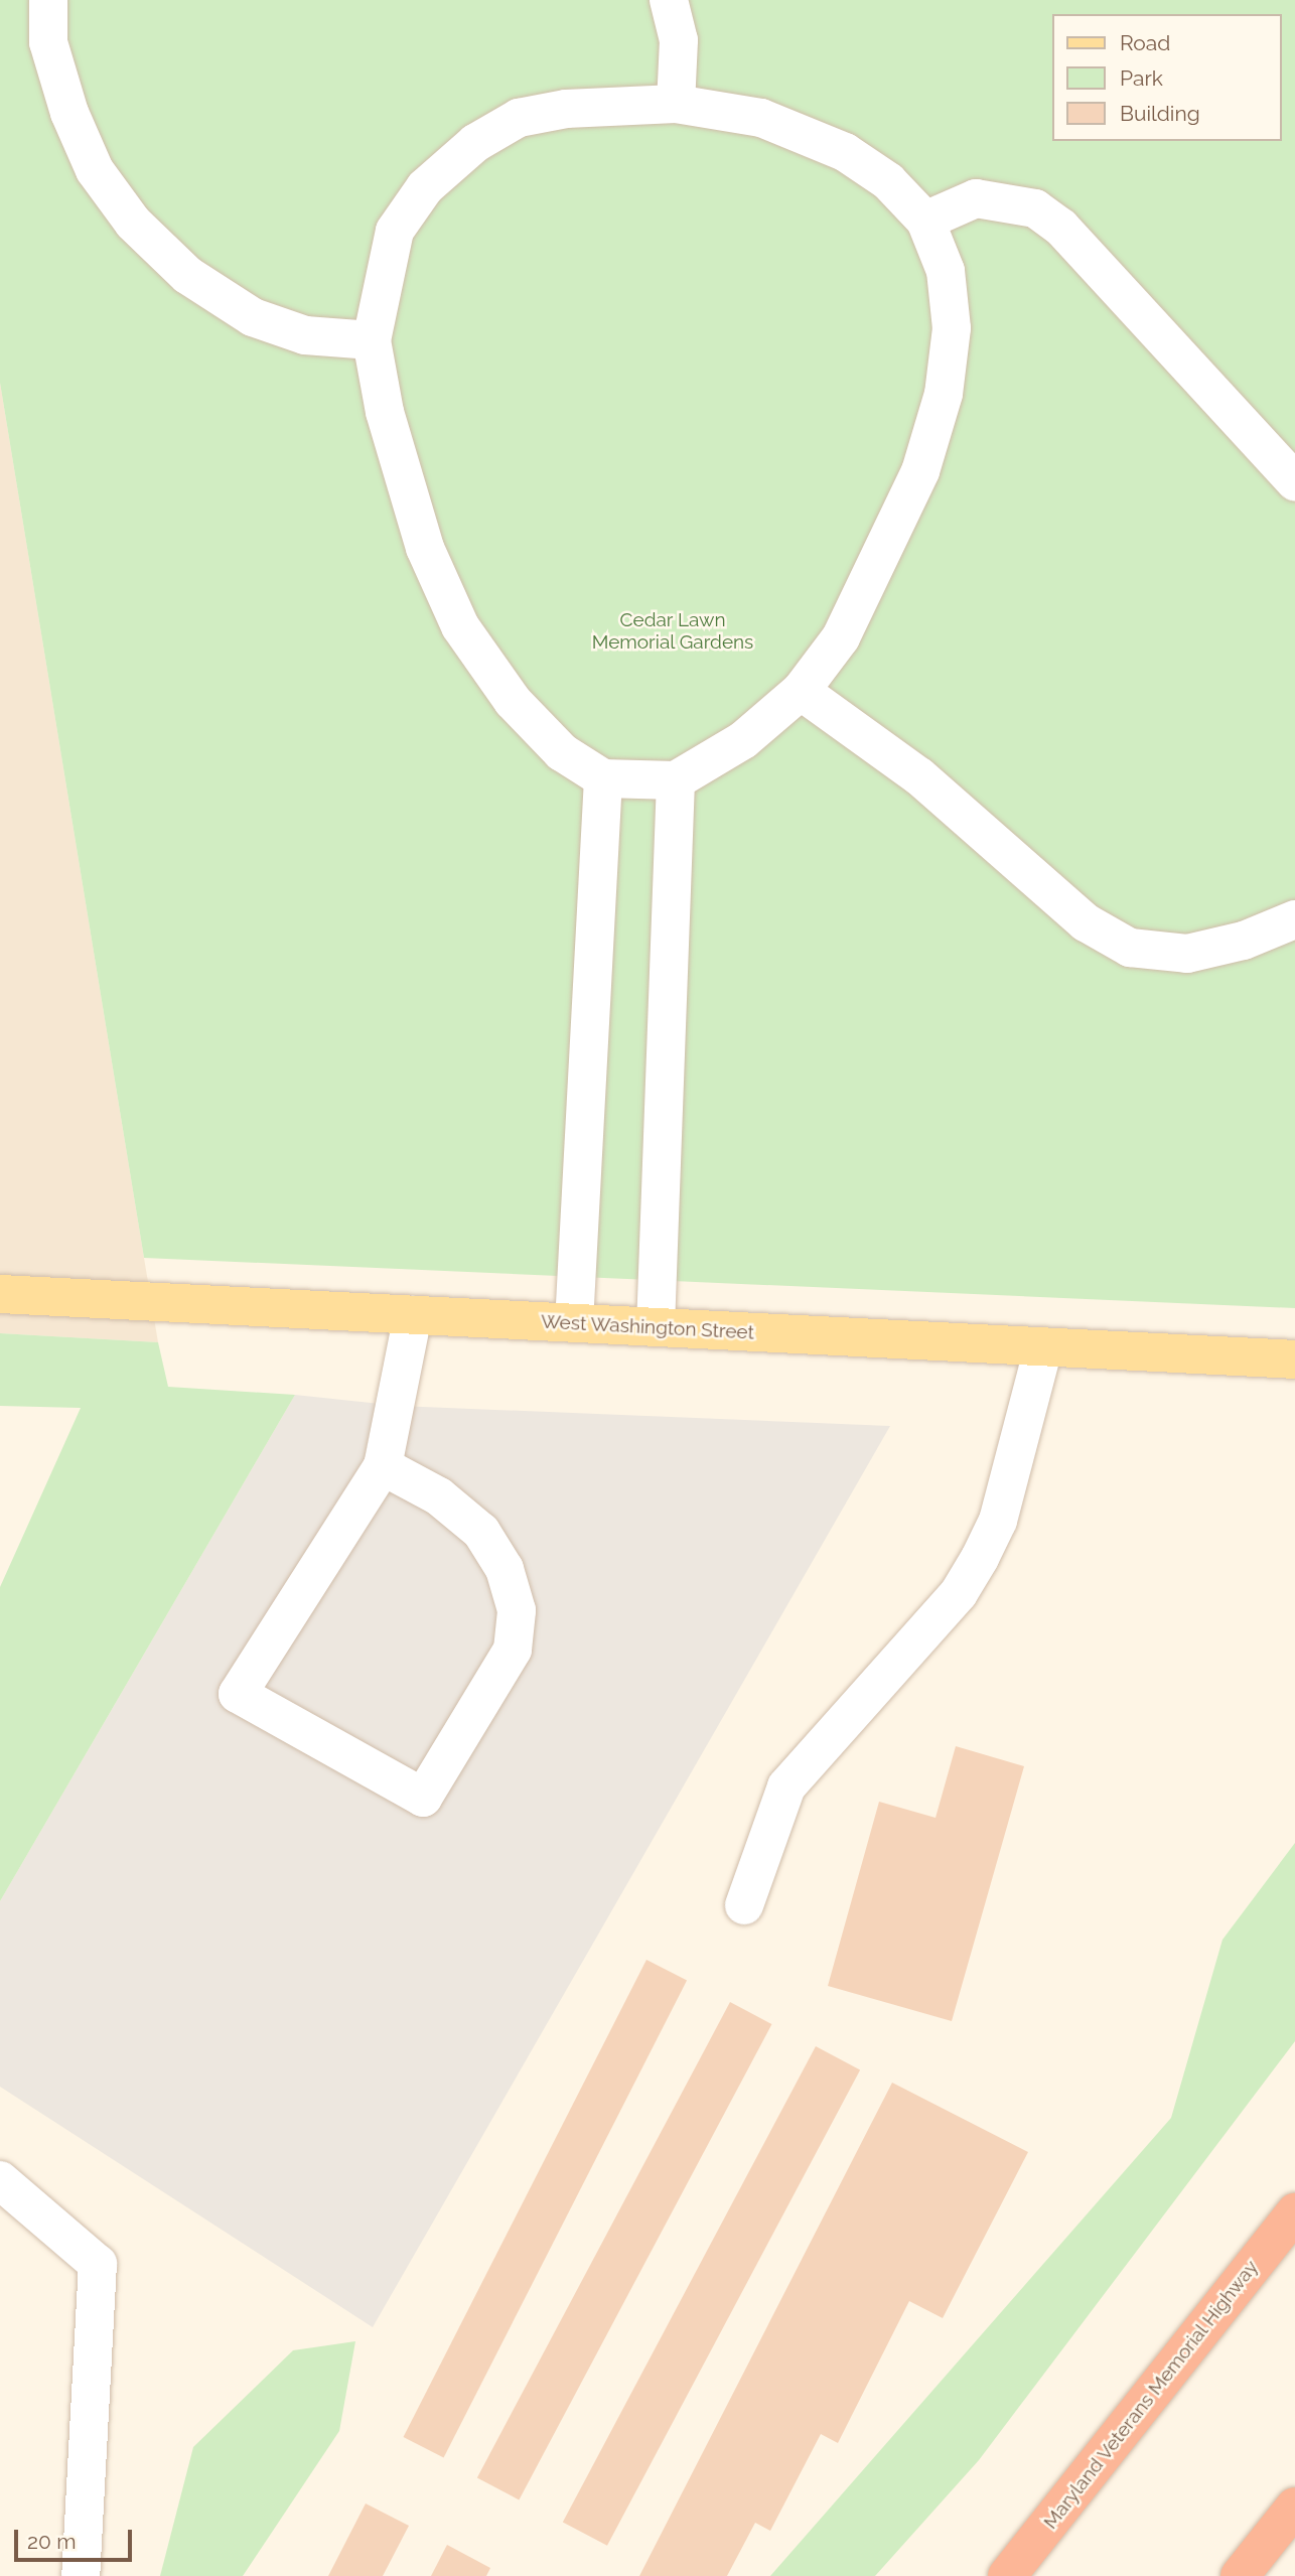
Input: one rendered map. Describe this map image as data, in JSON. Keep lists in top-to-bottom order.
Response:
{
  "streets": {
    "highway": ["Maryland Veterans Memorial Highway"],
    "main road": ["West Washington Street"]
  },
  "parks": ["Cedar Lawn Memorial Gardens"],
  "legend": ["Road", "Park", "Building"],
  "scale_bar": "20 m"
}
